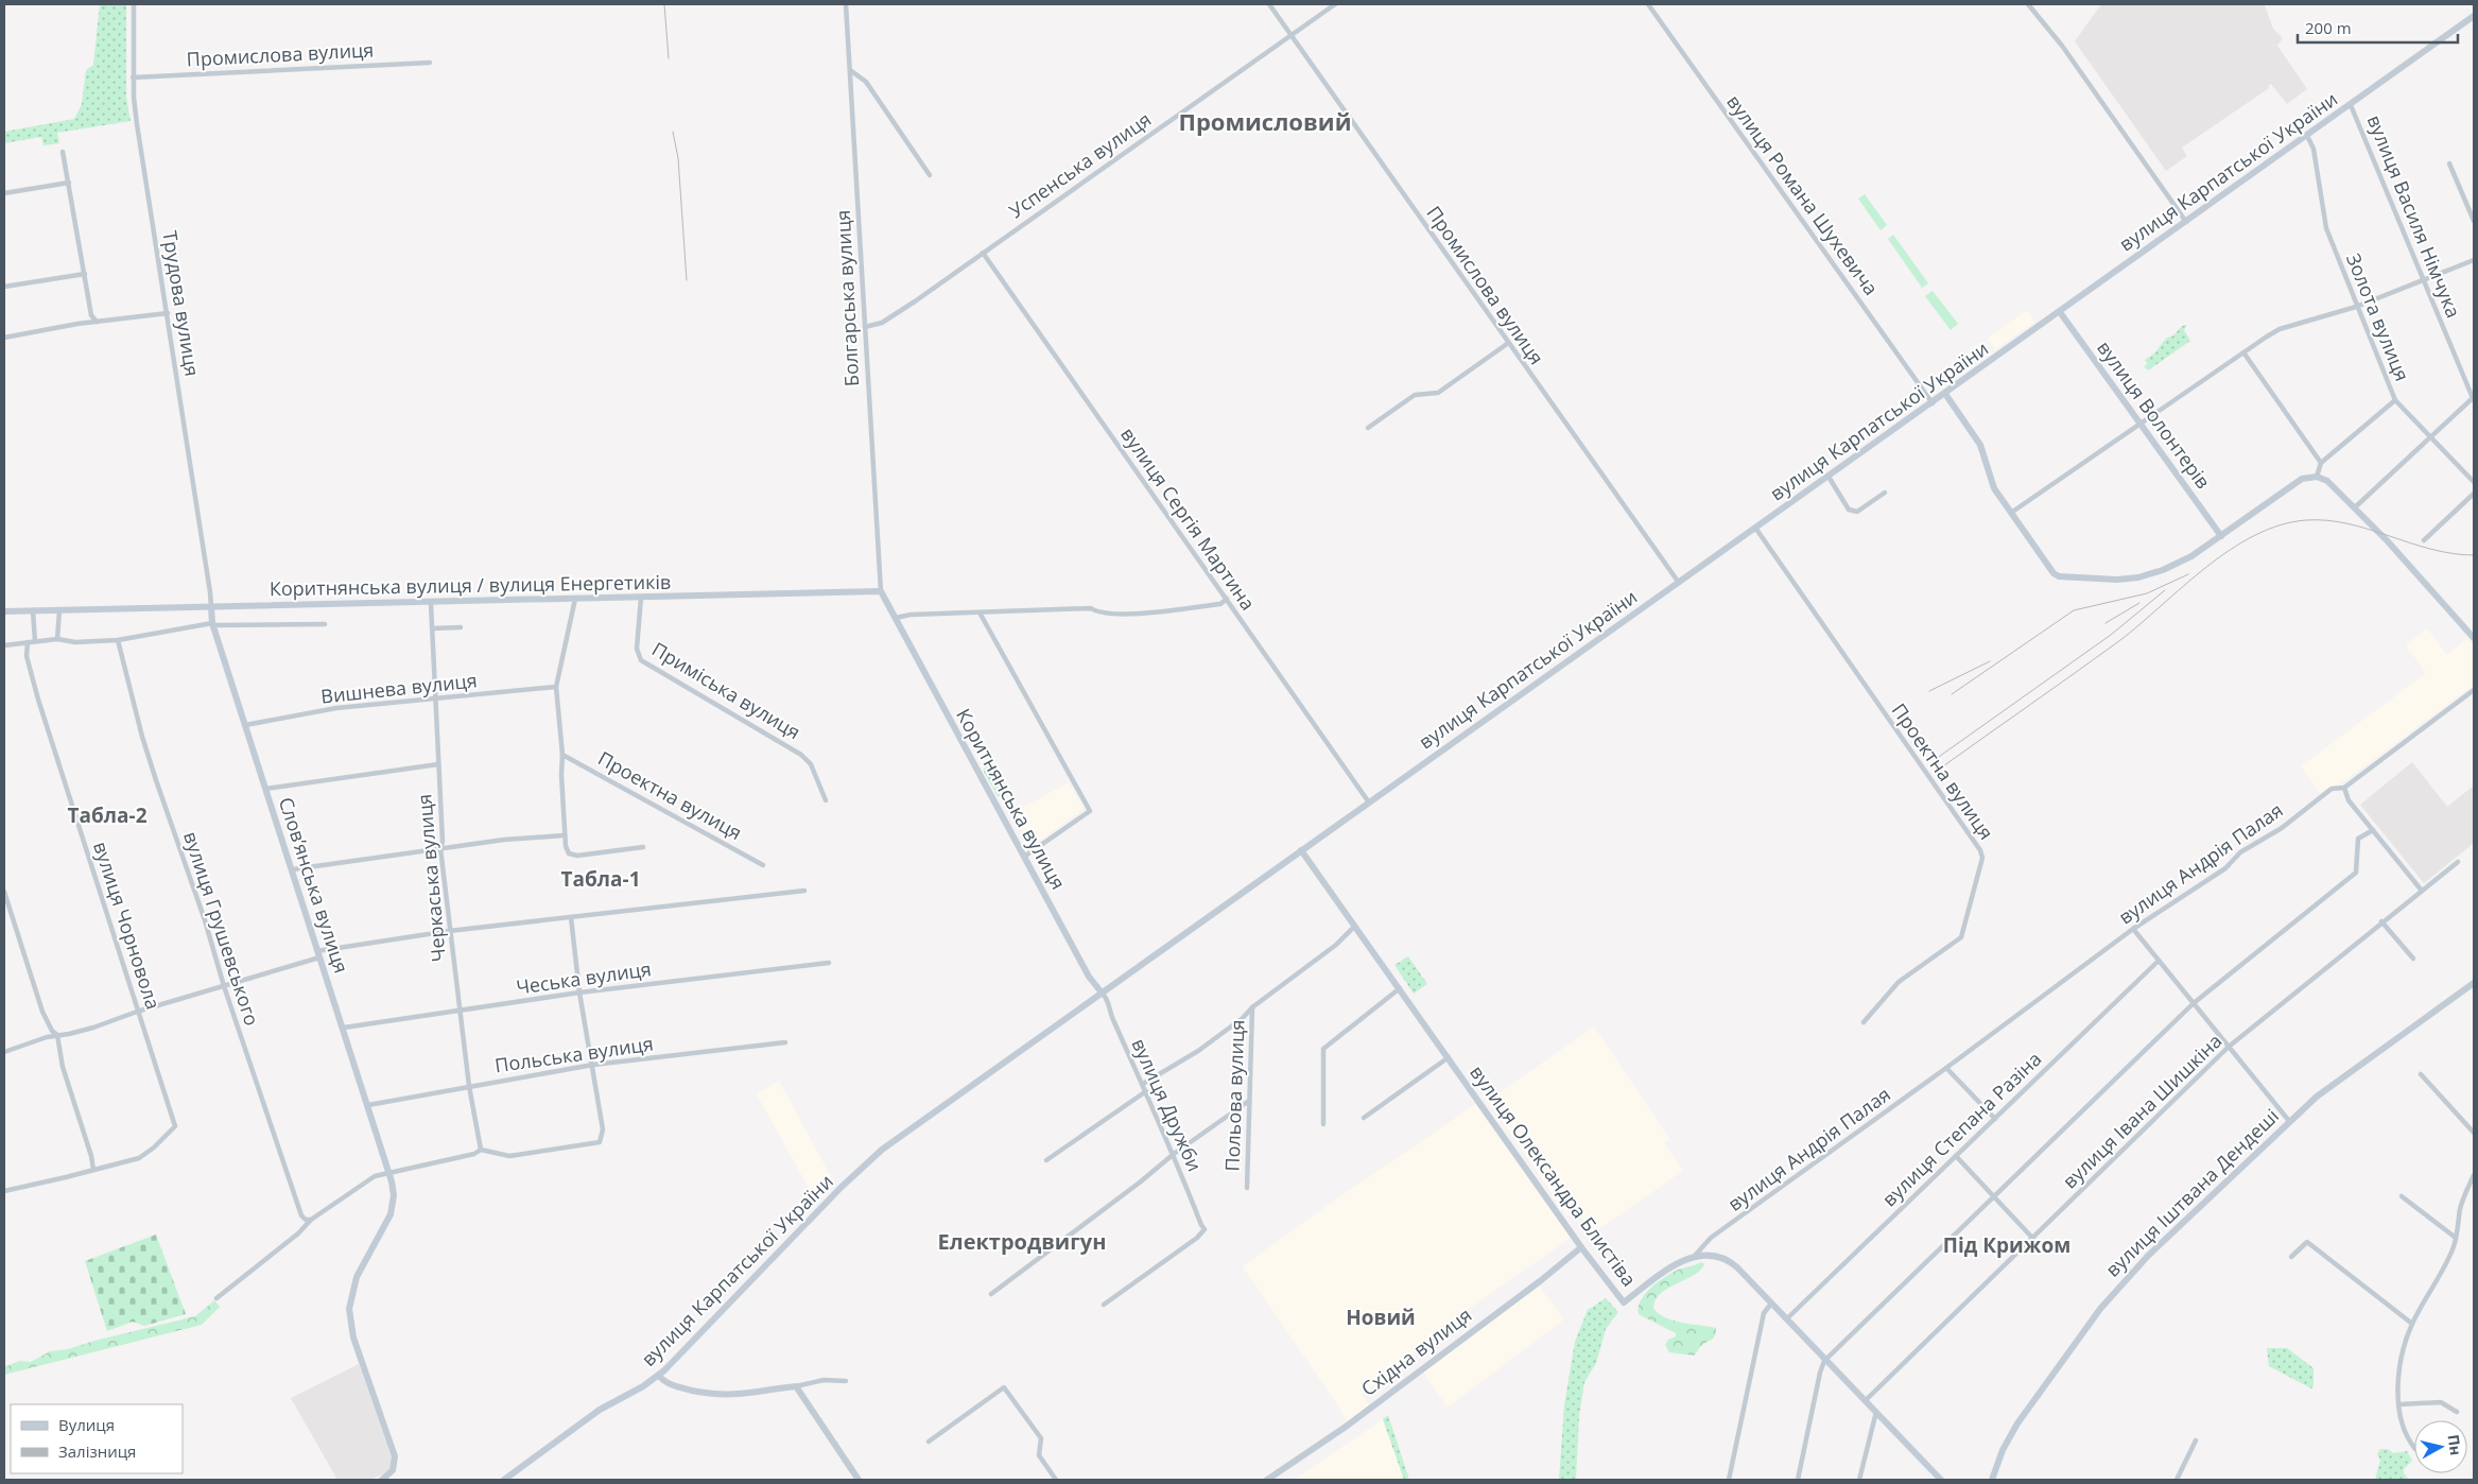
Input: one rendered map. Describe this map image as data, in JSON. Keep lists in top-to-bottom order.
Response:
{
  "streets": {
    "street": [
      "Промислова вулиця",
      "Успенська вулиця",
      "вулиця Карпатської України",
      "вулиця Романа Шухевича",
      "вулиця Василя Німчука",
      "Болгарська вулиця",
      "Трудова вулиця",
      "Золота вулиця",
      "вулиця Волонтерів",
      "вулиця Сергія Мартина",
      "Коритнянська вулиця / вулиця Енергетиків",
      "Вишнева вулиця",
      "Приміська вулиця",
      "Проектна вулиця",
      "Коритнянська вулиця",
      "вулиця Андрія Палая",
      "Черкаська вулиця",
      "Словʼянська вулиця",
      "вулиця Чорновола",
      "вулиця Грушевського",
      "Чеська вулиця",
      "Польська вулиця",
      "Польова вулиця",
      "вулиця Дружби",
      "вулиця Івана Шишкіна",
      "вулиця Степана Разіна",
      "вулиця Олександра Блистіва",
      "вулиця Іштвана Дендеші",
      "Східна вулиця"
    ]
  },
  "crossings": [
    ["Промислова вулиця", "Успенська вулиця"],
    ["Промислова вулиця", "вулиця Карпатської України"],
    ["Промислова вулиця", "Трудова вулиця"],
    ["Успенська вулиця", "Болгарська вулиця"],
    ["Успенська вулиця", "вулиця Сергія Мартина"],
    ["вулиця Карпатської України", "вулиця Романа Шухевича"],
    ["вулиця Карпатської України", "вулиця Василя Німчука"],
    ["вулиця Карпатської України", "Золота вулиця"],
    ["вулиця Карпатської України", "вулиця Волонтерів"],
    ["вулиця Карпатської України", "вулиця Сергія Мартина"],
    ["вулиця Карпатської України", "Проектна вулиця"],
    ["вулиця Карпатської України", "Коритнянська вулиця"],
    ["вулиця Карпатської України", "вулиця Дружби"],
    ["вулиця Карпатської України", "вулиця Олександра Блистіва"],
    ["Болгарська вулиця", "Коритнянська вулиця / вулиця Енергетиків"],
    ["Болгарська вулиця", "Коритнянська вулиця"],
    ["Трудова вулиця", "Коритнянська вулиця / вулиця Енергетиків"],
    ["Трудова вулиця", "Словʼянська вулиця"],
    ["Коритнянська вулиця / вулиця Енергетиків", "Приміська вулиця"],
    ["Коритнянська вулиця / вулиця Енергетиків", "Коритнянська вулиця"],
    ["Коритнянська вулиця / вулиця Енергетиків", "Черкаська вулиця"],
    ["Коритнянська вулиця / вулиця Енергетиків", "Словʼянська вулиця"],
    ["Вишнева вулиця", "Черкаська вулиця"],
    ["Вишнева вулиця", "Словʼянська вулиця"],
    ["Коритнянська вулиця", "вулиця Дружби"],
    ["вулиця Андрія Палая", "вулиця Олександра Блистіва"],
    ["Черкаська вулиця", "Чеська вулиця"],
    ["Черкаська вулиця", "Польська вулиця"],
    ["Словʼянська вулиця", "Чеська вулиця"],
    ["Словʼянська вулиця", "Польська вулиця"],
    ["Польова вулиця", "вулиця Олександра Блистіва"],
    ["вулиця Івана Шишкіна", "вулиця Олександра Блистіва"],
    ["вулиця Степана Разіна", "вулиця Олександра Блистіва"],
    ["вулиця Олександра Блистіва", "Східна вулиця"]
  ],
  "districts": [
    "Промисловий",
    "Табла-2",
    "Табла-1",
    "Електродвигун",
    "Під Крижом",
    "Новий"
  ],
  "legend": ["Вулиця", "Залізниця"],
  "scale_bar": "200 m",
  "north": "right"
}
